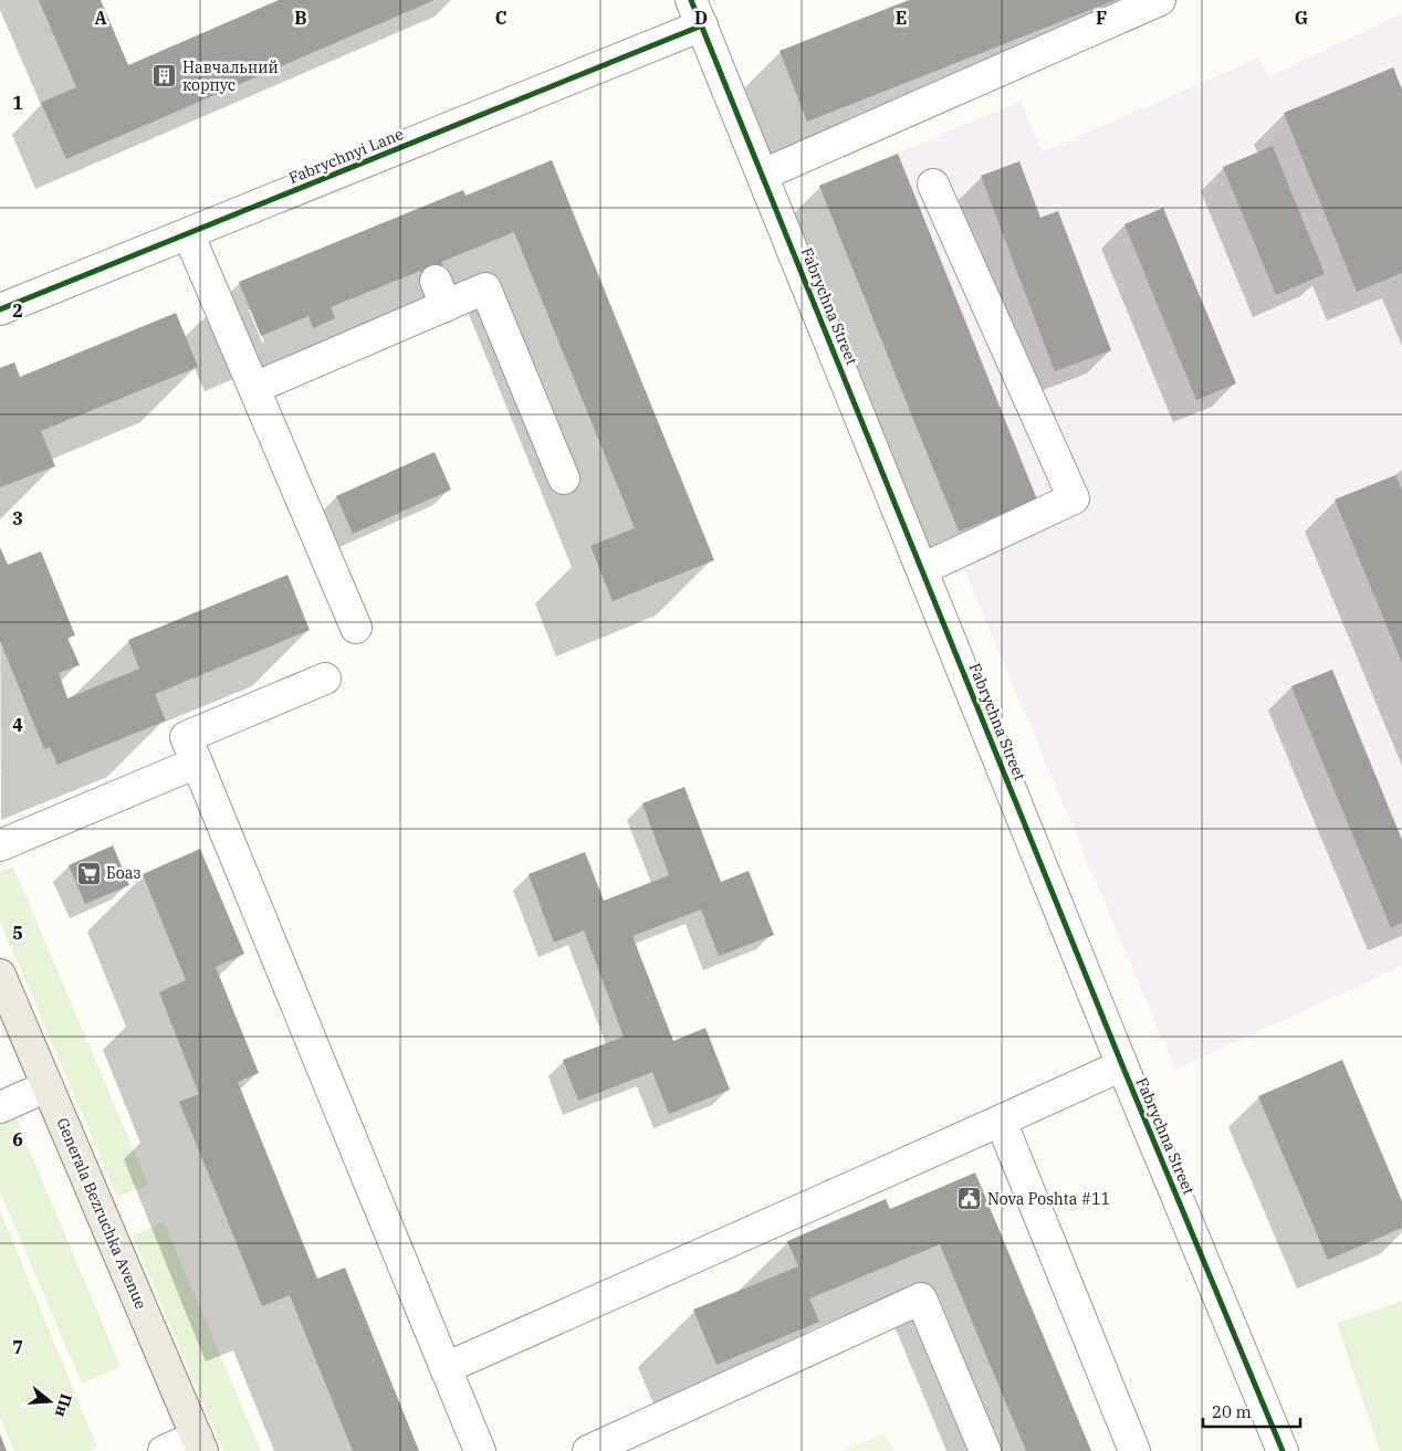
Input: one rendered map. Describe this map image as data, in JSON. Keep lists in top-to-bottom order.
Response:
{
  "streets": {
    "main road": ["Generala Bezruchka Avenue"],
    "street": ["Fabrychnyi Lane", "Fabrychna Street"]
  },
  "crossings": [
    ["Fabrychnyi Lane", "Fabrychna Street"]
  ],
  "places": {
    "building": ["Навчальний корпус"],
    "supermarket": ["Боаз"],
    "public building": ["Nova Poshta #11"]
  },
  "scale_bar": "20 m",
  "north": "right",
  "grid": {
    "columns": [
      "A",
      "B",
      "C",
      "D",
      "E",
      "F",
      "G"
    ],
    "rows": [
      "1",
      "2",
      "3",
      "4",
      "5",
      "6",
      "7"
    ]
  }
}
